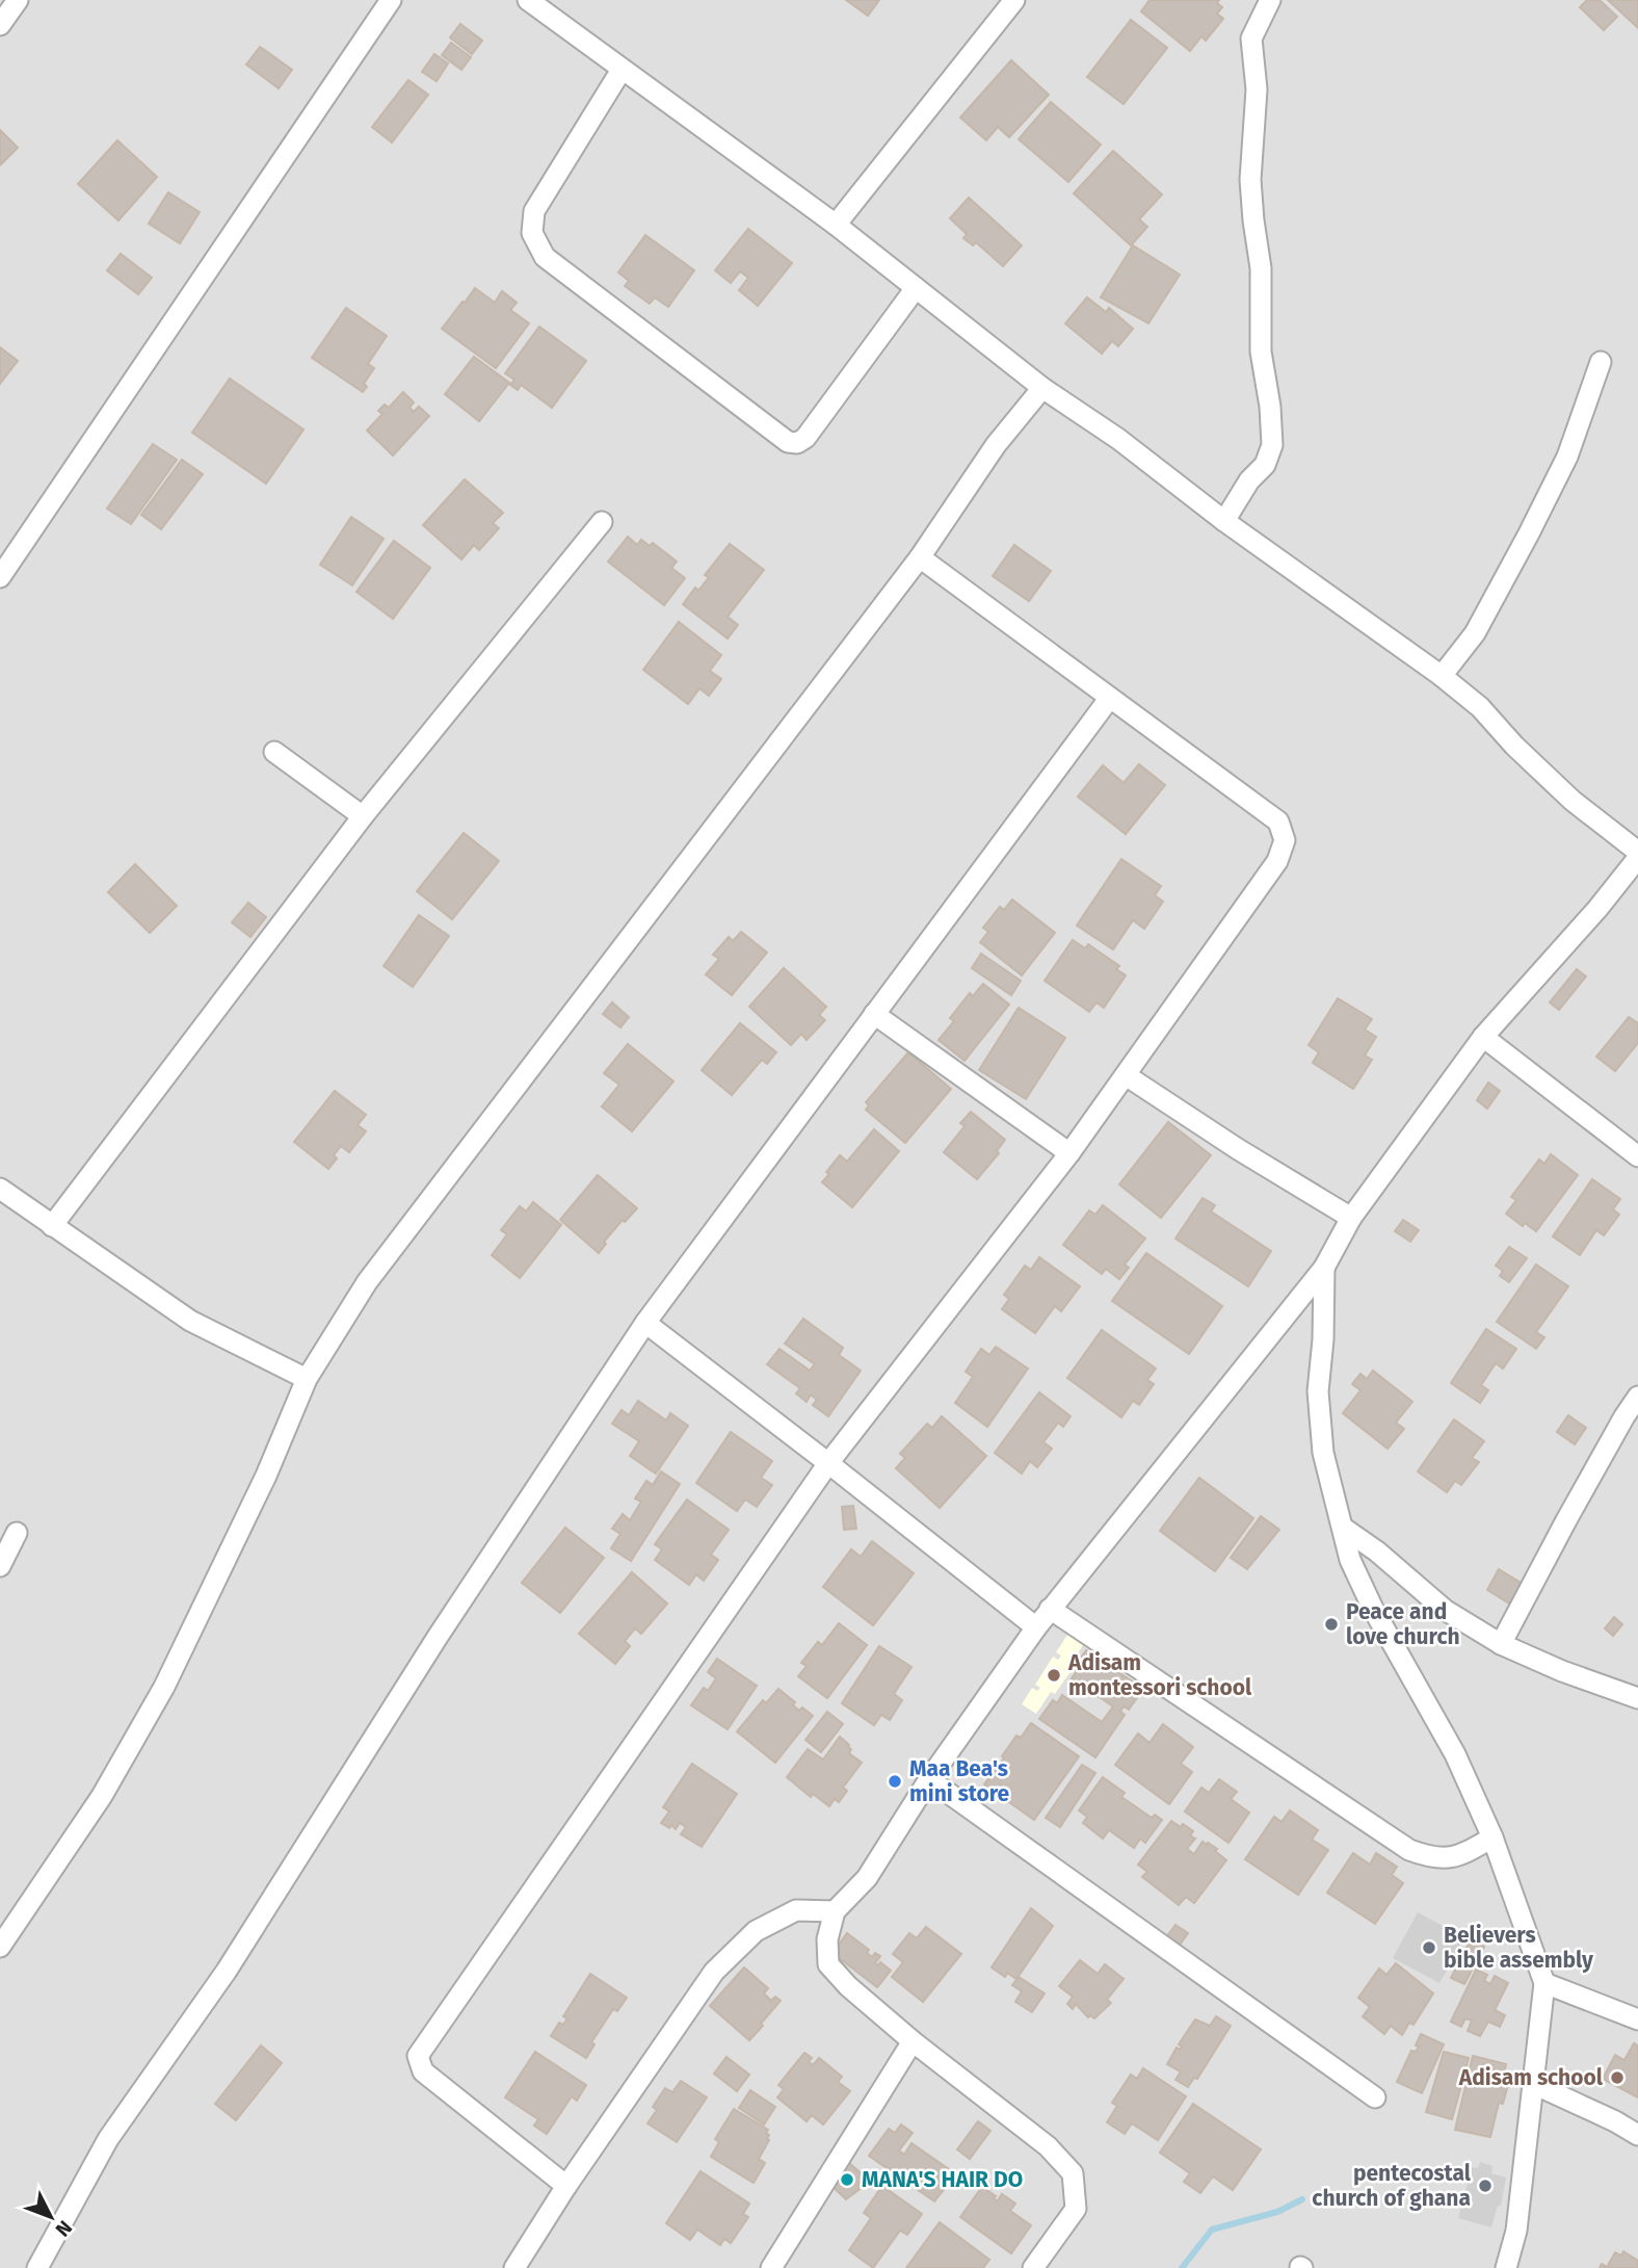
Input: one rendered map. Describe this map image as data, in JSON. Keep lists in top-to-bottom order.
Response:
{
  "places": [
    "Peace and love church",
    "Adisam montessori school",
    "Maa Bea's mini store",
    "Believers bible assembly",
    "Adisam school",
    "MANA'S HAIR DO",
    "pentecostal church of ghana"
  ],
  "north": "bottom right"
}
